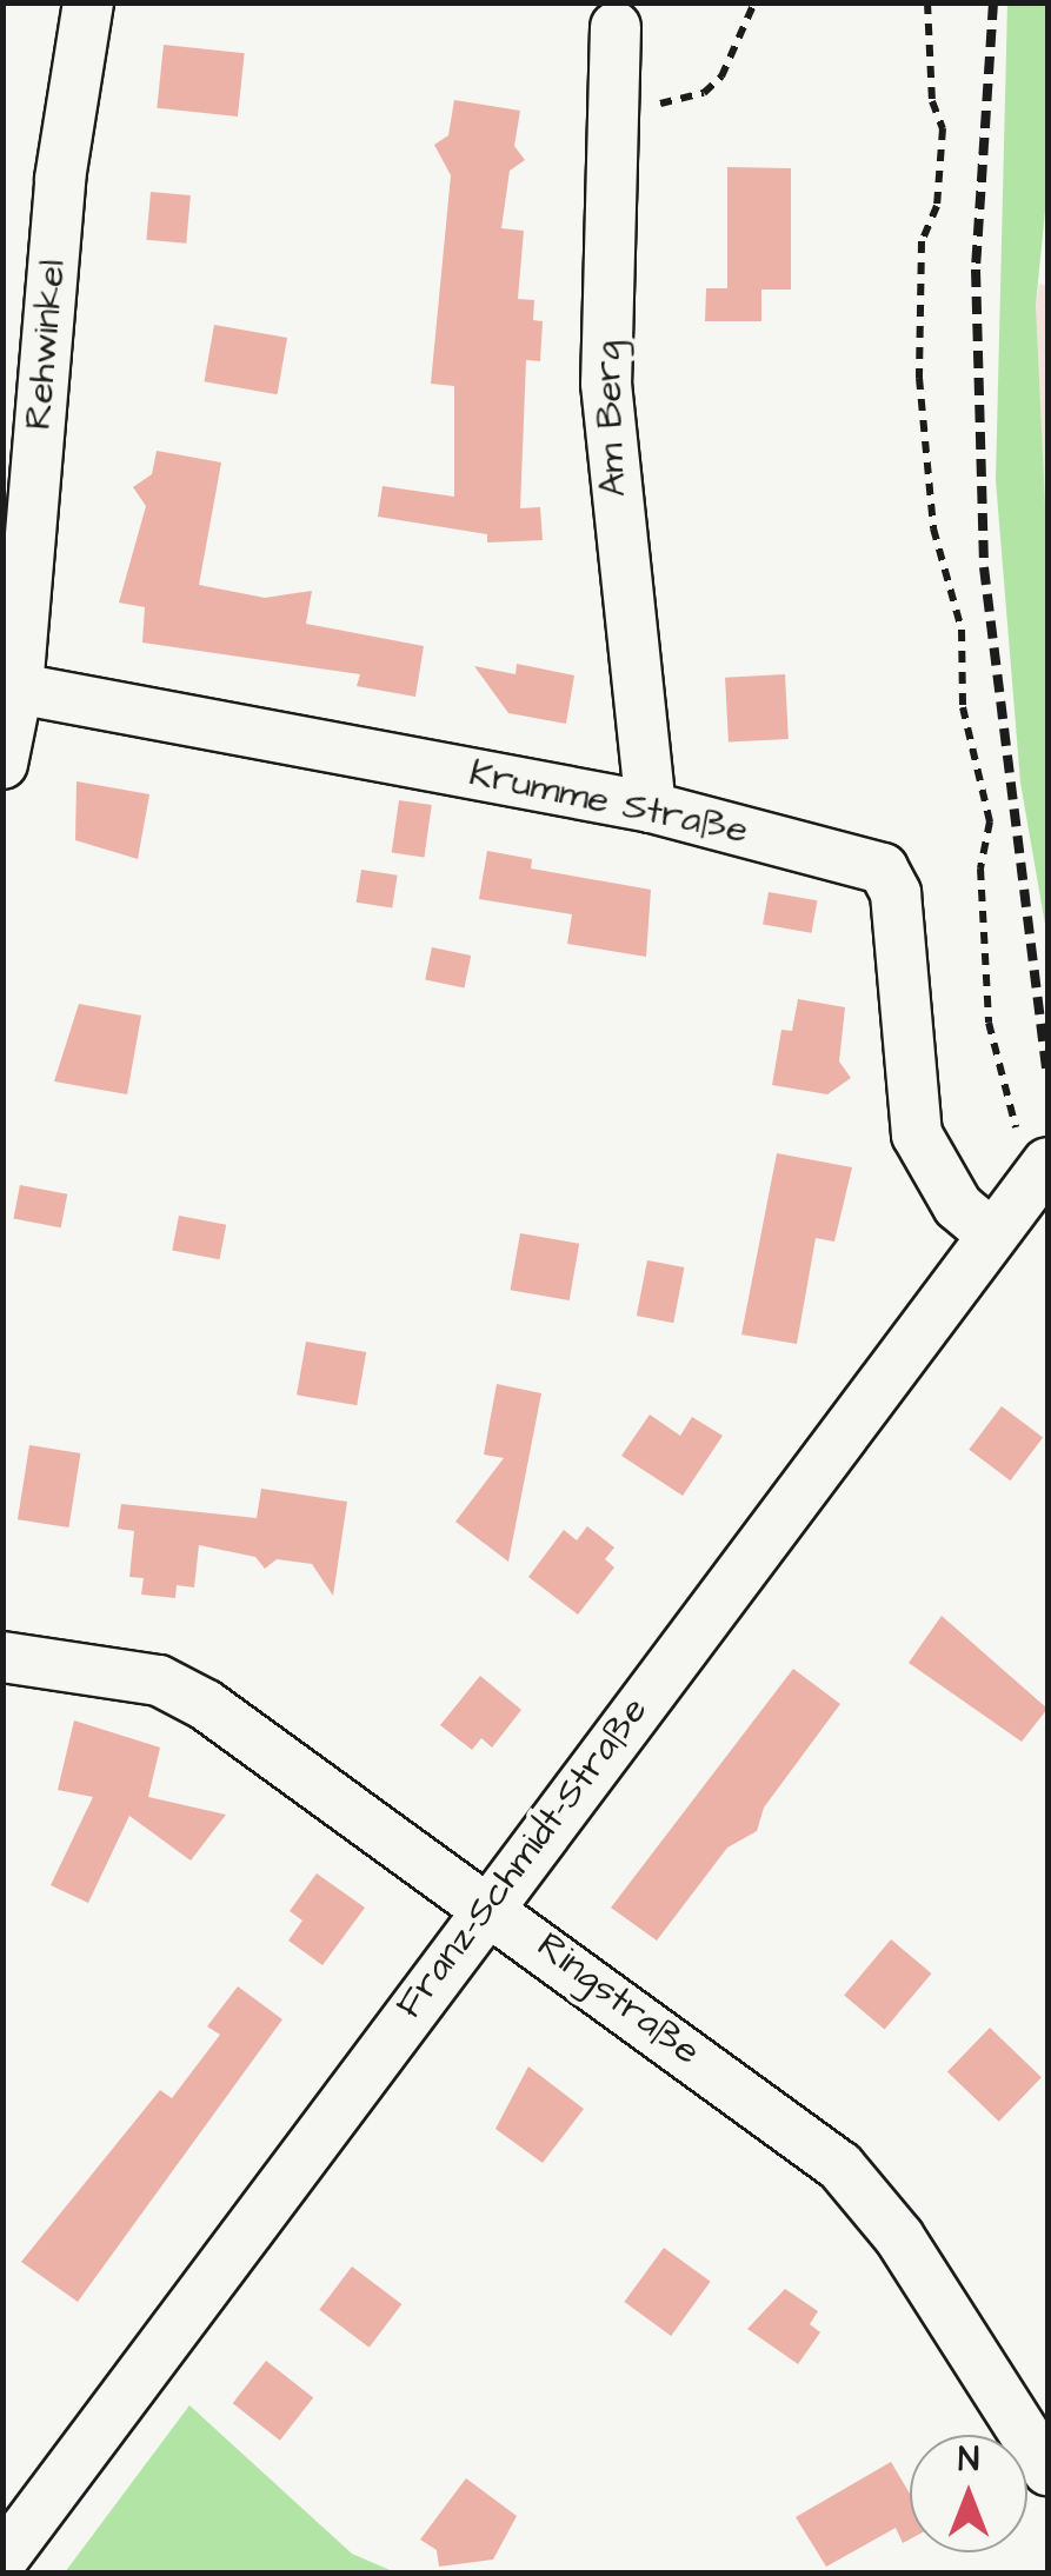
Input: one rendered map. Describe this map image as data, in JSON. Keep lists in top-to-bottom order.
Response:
{
  "streets": {
    "street": [
      "Rehwinkel",
      "Am Berg",
      "Krumme Straße",
      "Franz-Schmidt-Straße",
      "Ringstraße"
    ]
  },
  "crossings": [
    ["Rehwinkel", "Krumme Straße"],
    ["Am Berg", "Krumme Straße"],
    ["Krumme Straße", "Franz-Schmidt-Straße"],
    ["Franz-Schmidt-Straße", "Ringstraße"]
  ],
  "north": "top"
}
